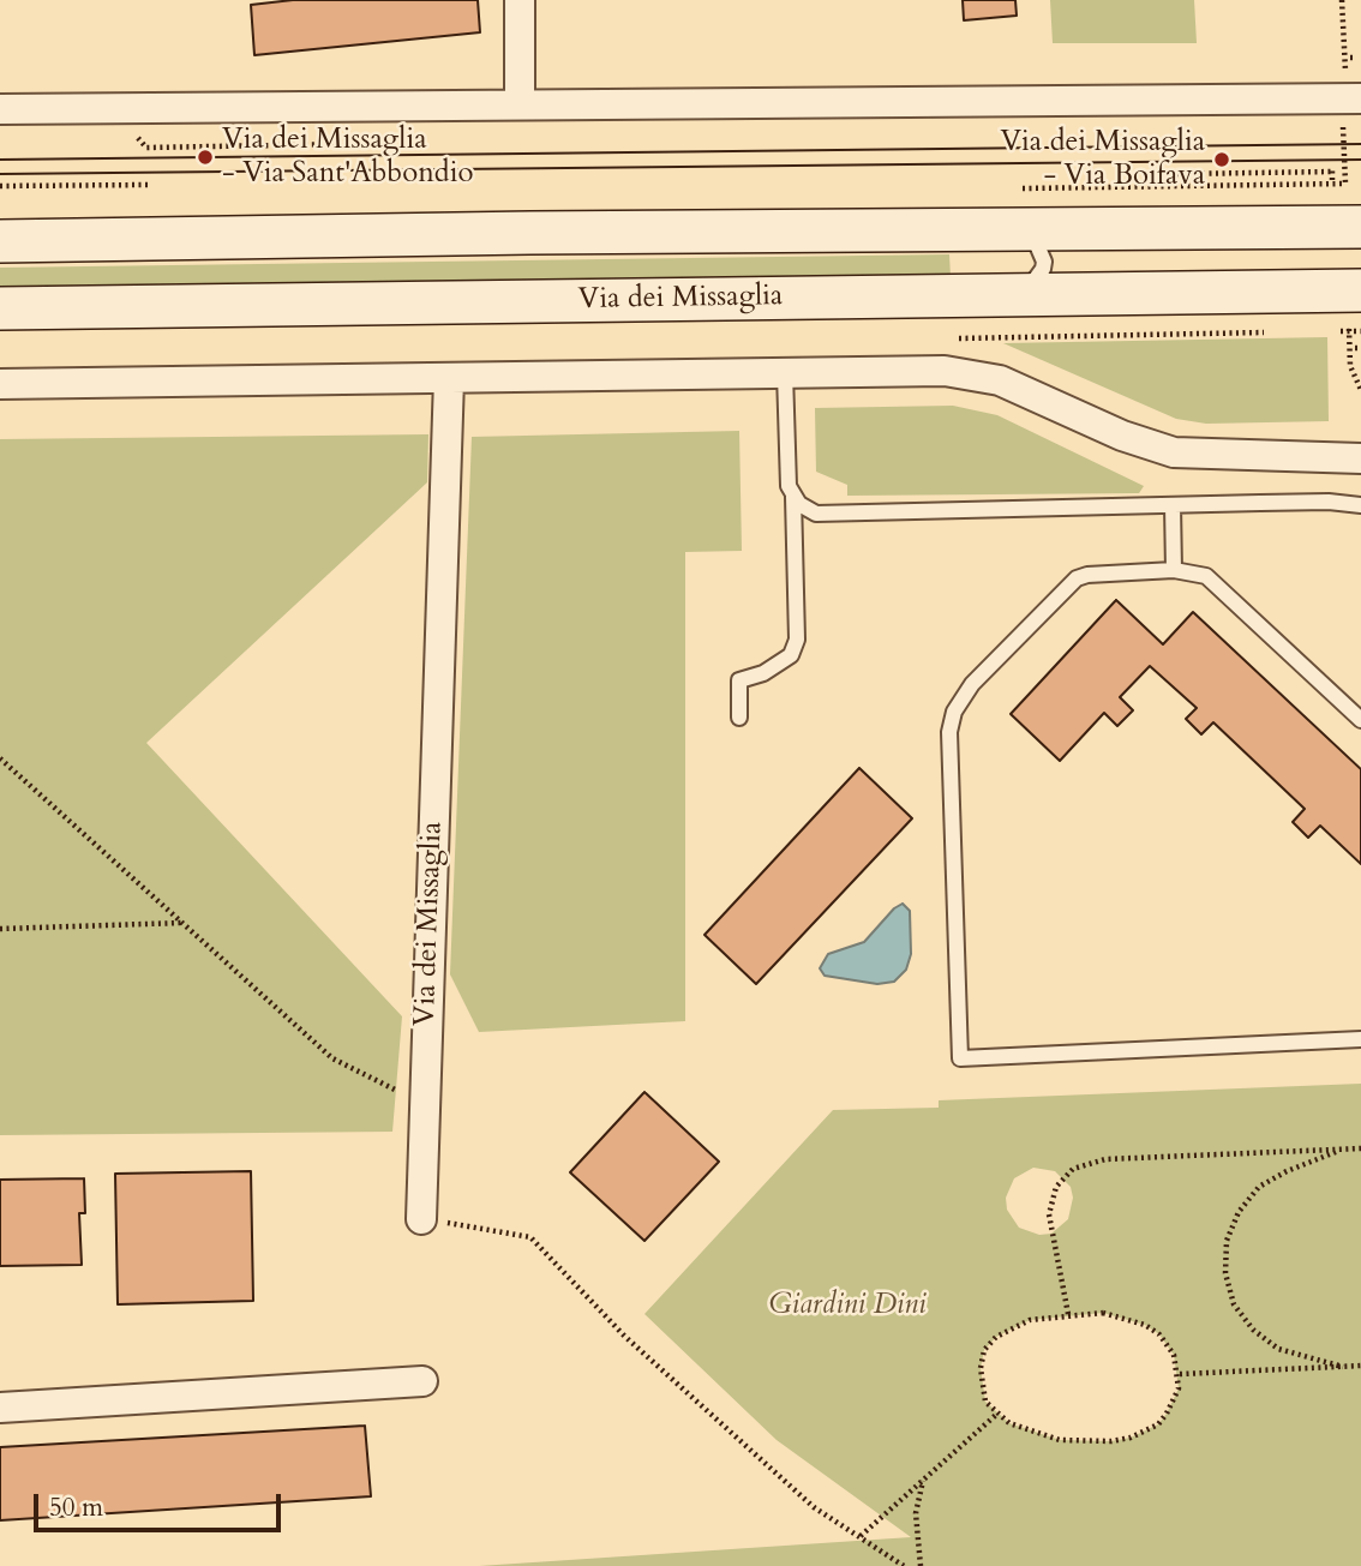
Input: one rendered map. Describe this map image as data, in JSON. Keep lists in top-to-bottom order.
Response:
{
  "streets": {
    "main road": ["Via dei Missaglia"]
  },
  "parks": ["Giardini Dini"],
  "places": ["Via dei Missaglia - Via Sant'Abbondio", "Via dei Missaglia - Via Boifava"],
  "scale_bar": "50 m"
}
